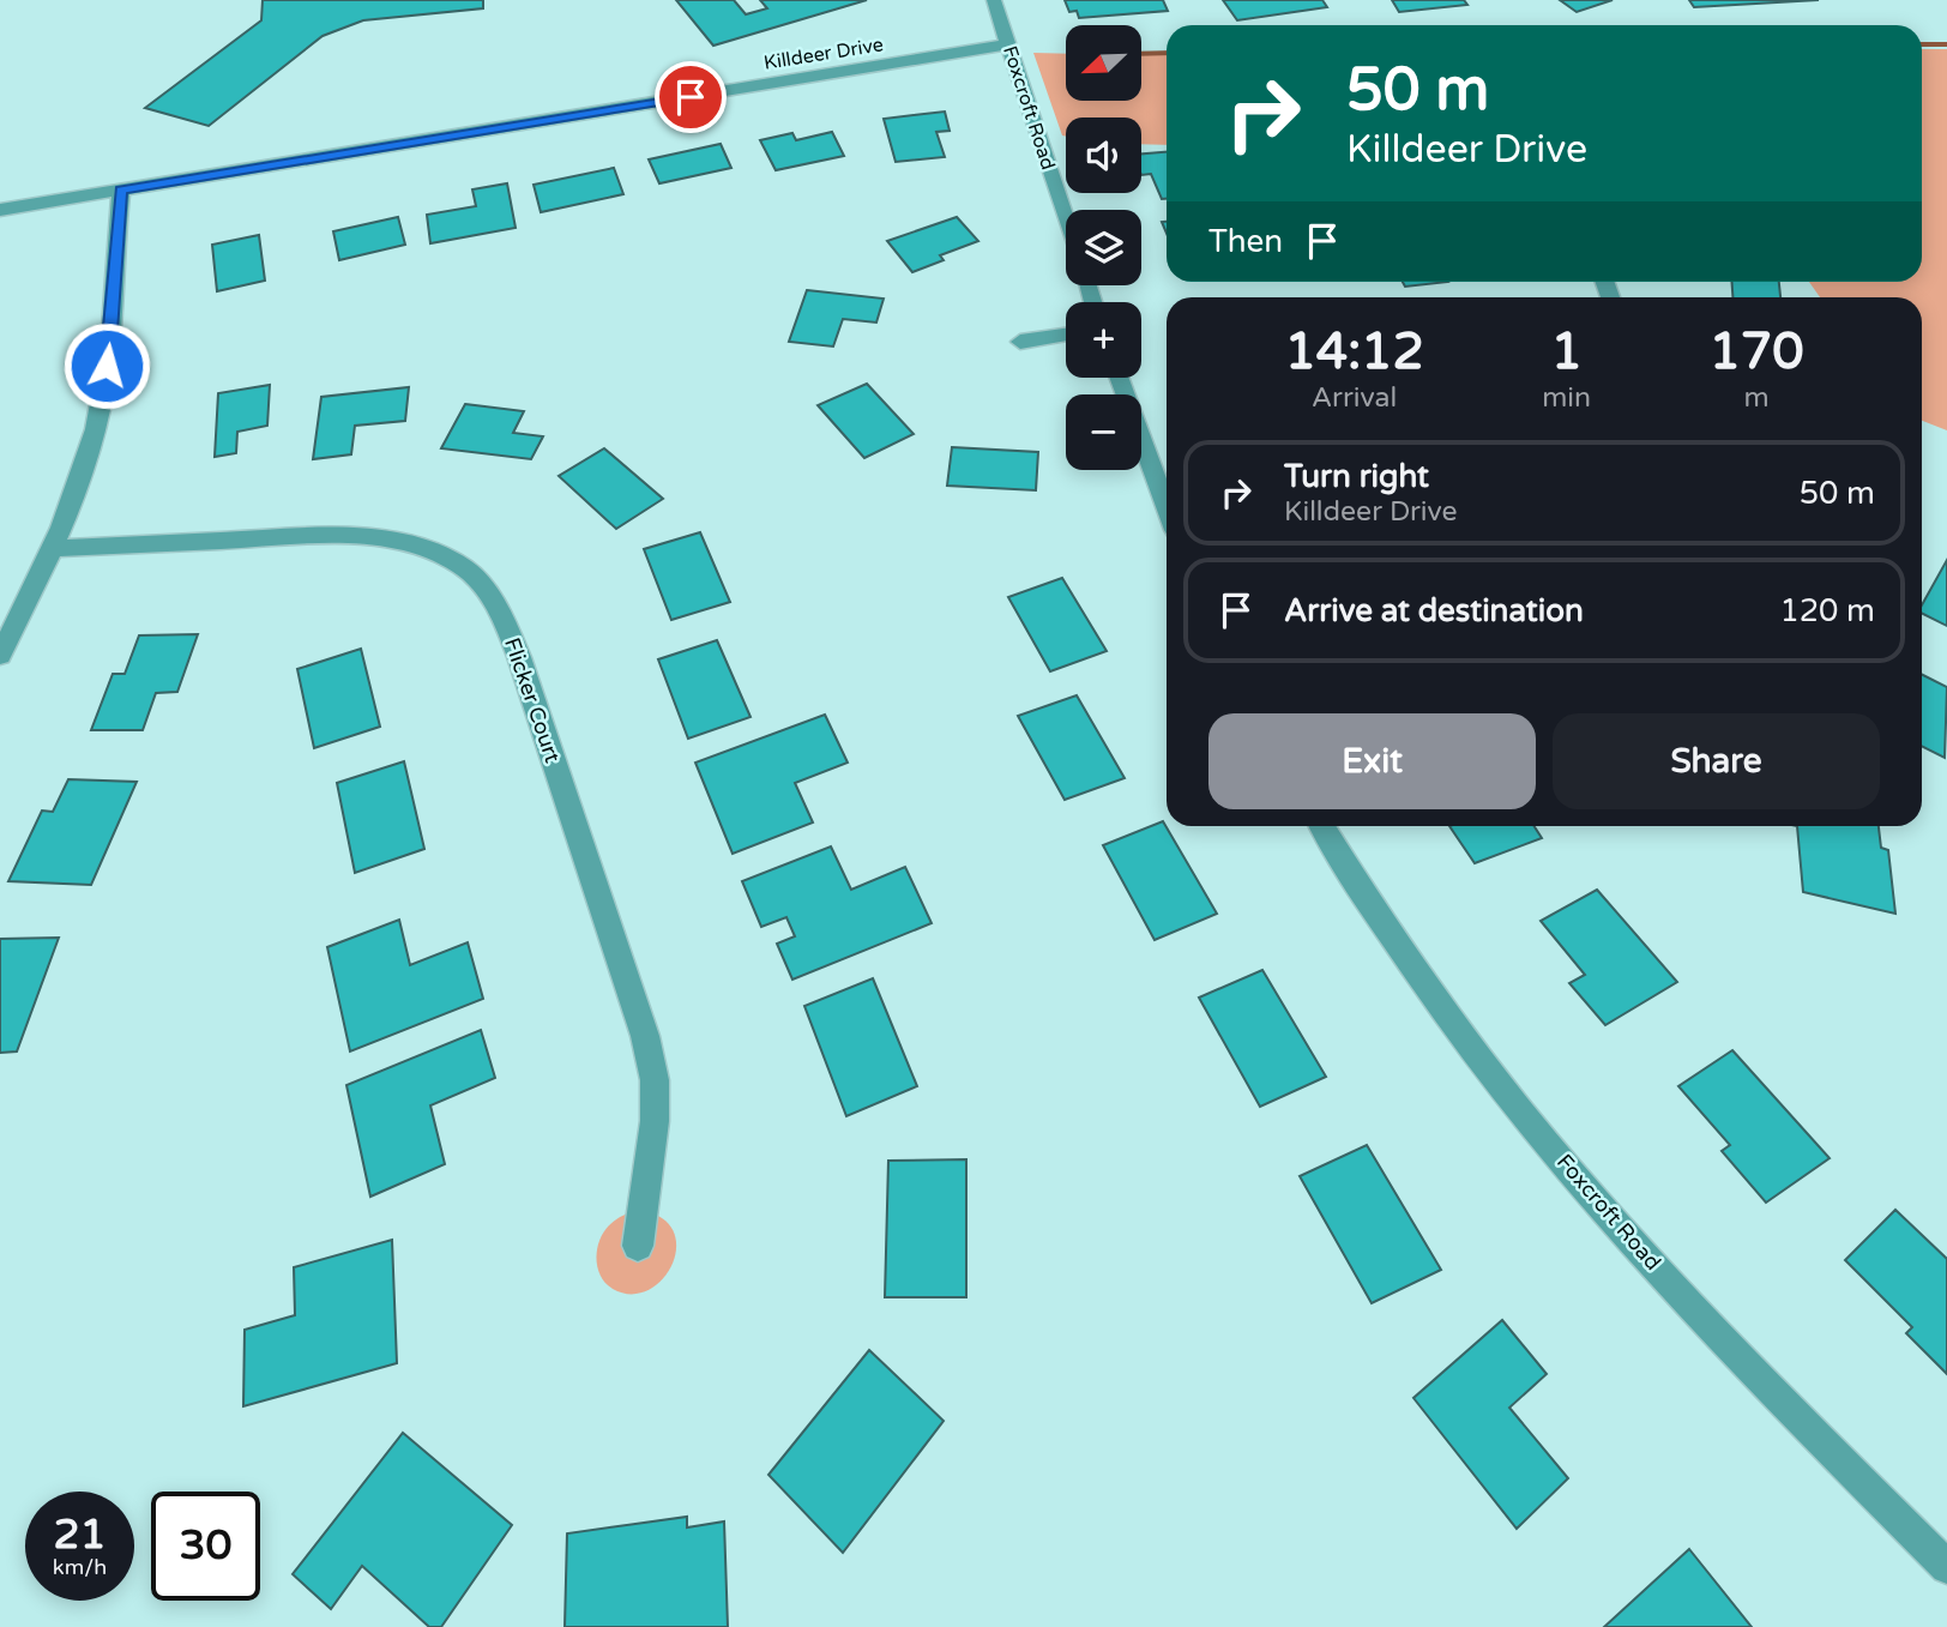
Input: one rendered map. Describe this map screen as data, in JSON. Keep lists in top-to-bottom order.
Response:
{
  "streets": {
    "street": ["Killdeer Drive", "Foxcroft Road", "Flicker Court"]
  },
  "crossings": [
    ["Killdeer Drive", "Foxcroft Road"]
  ],
  "north": "bottom left",
  "page": {
    "map_buttons": ["+", "−"],
    "turn": ["50 m", "Killdeer Drive"],
    "then": "Then",
    "eta": [
      "14:12",
      "Arrival",
      "1",
      "min",
      "170",
      "m"
    ],
    "list": [
      {
        "name": "Turn right",
        "note": "Killdeer Drive",
        "value": "50 m"
      },
      {
        "name": "Arrive at destination",
        "value": "120 m"
      }
    ],
    "buttons": ["Exit", "Share"],
    "speed": "21 km/h",
    "limit": "30"
  }
}
